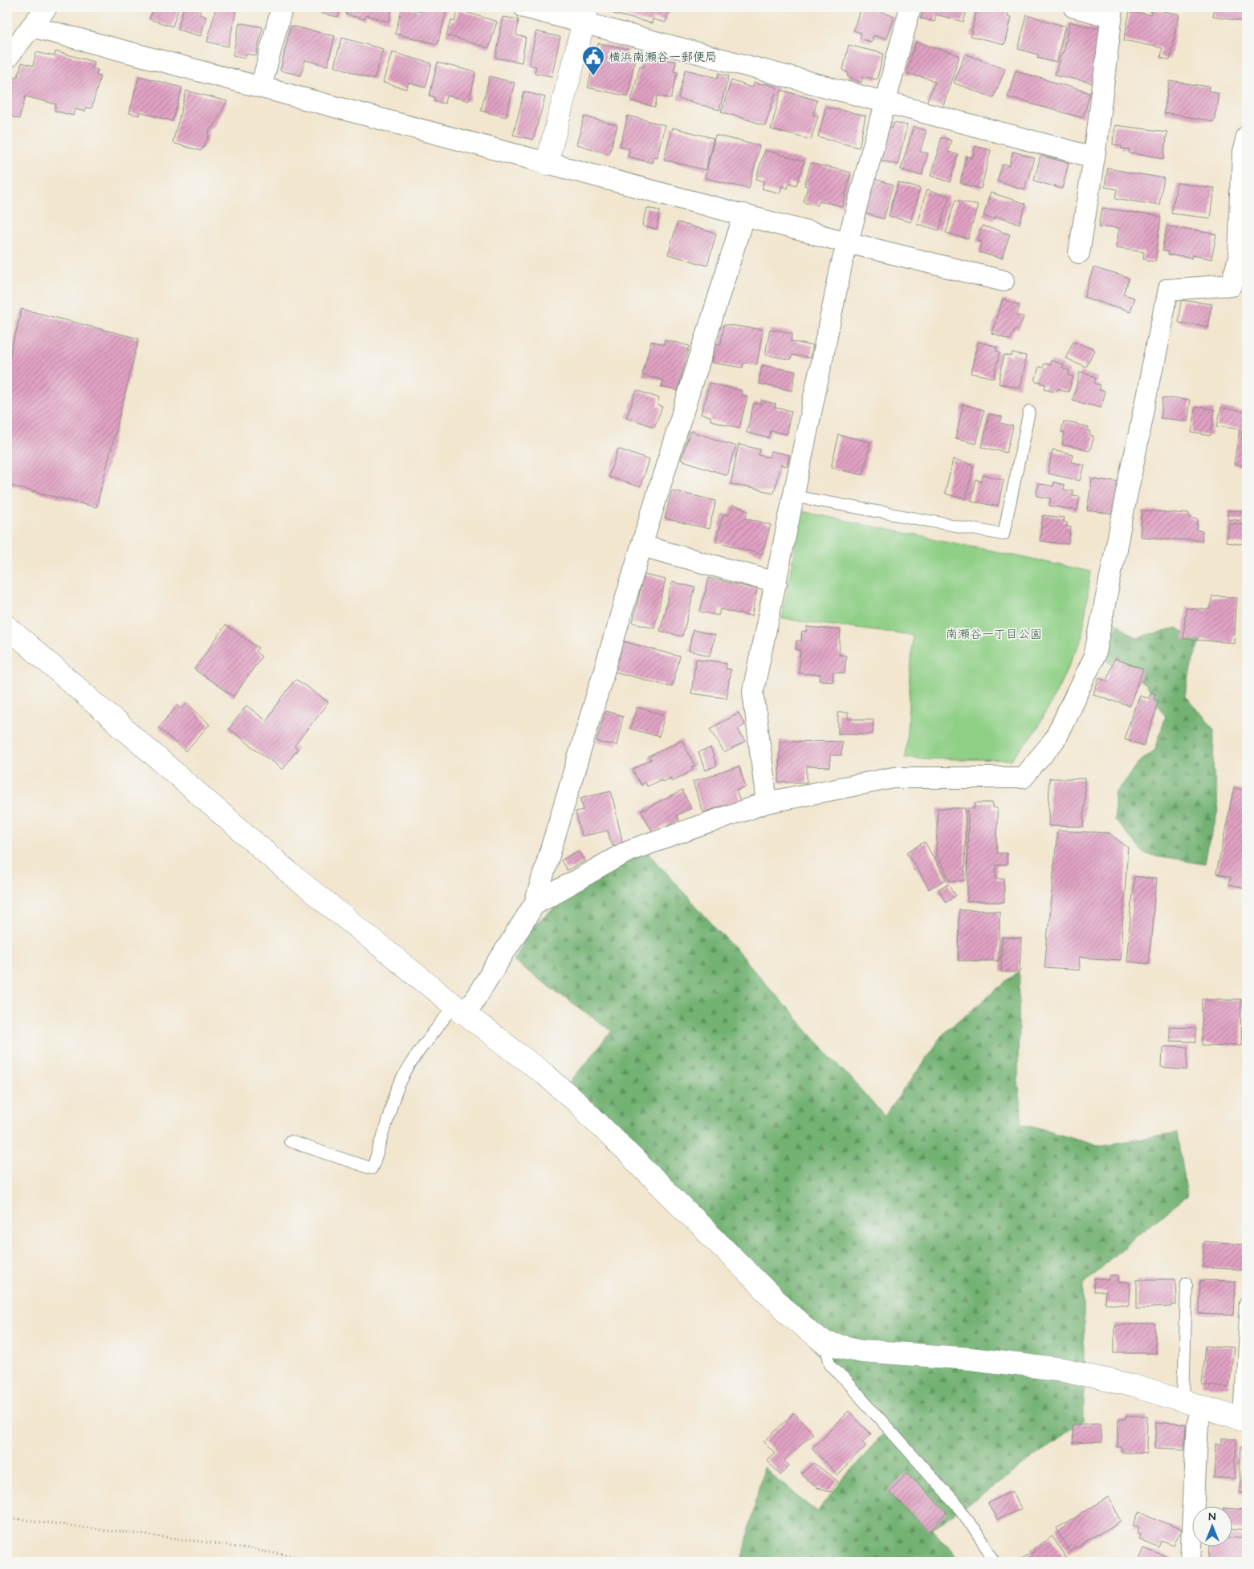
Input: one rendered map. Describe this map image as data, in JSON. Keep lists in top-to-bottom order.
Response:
{
  "parks": ["南瀬谷一丁目公園"],
  "places": {
    "public building": ["横浜南瀬谷一郵便局"]
  },
  "north": "top"
}
